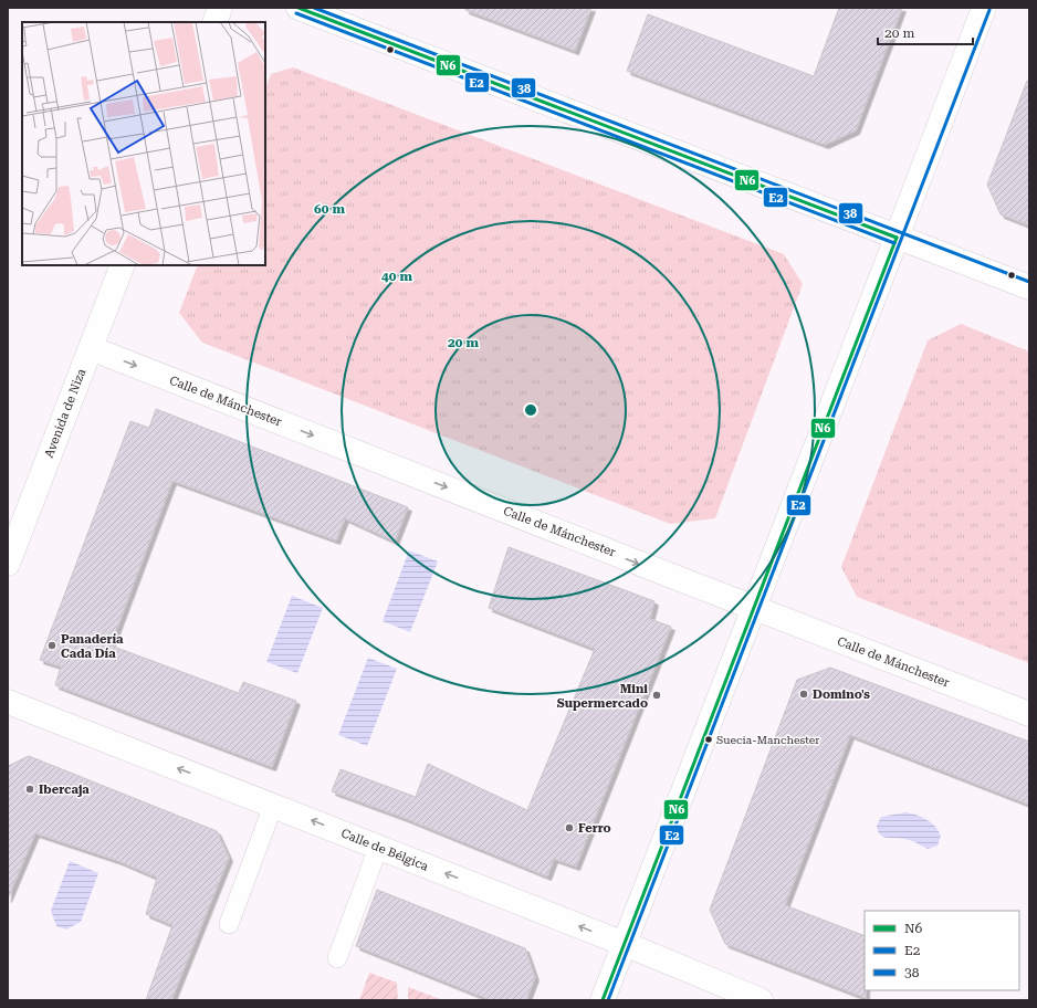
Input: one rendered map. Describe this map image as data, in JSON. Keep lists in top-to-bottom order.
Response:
{
  "streets": {
    "street": ["Calle de Mánchester", "Avenida de Niza", "Calle de Bélgica"]
  },
  "crossings": [
    ["Calle de Mánchester", "Avenida de Niza"]
  ],
  "one_way": ["Calle de Mánchester", "Calle de Bélgica"],
  "places": [
    "Panadería Cada Día",
    "Domino's",
    "Mini Supermercado",
    "Suecia-Manchester",
    "Ibercaja",
    "Ferro"
  ],
  "lines": ["transit line N6", "transit line 38", "transit line E2"],
  "legend": ["N6", "E2", "38"],
  "scale_bar": "20 m",
  "rings": ["60 m", "40 m", "20 m"]
}
